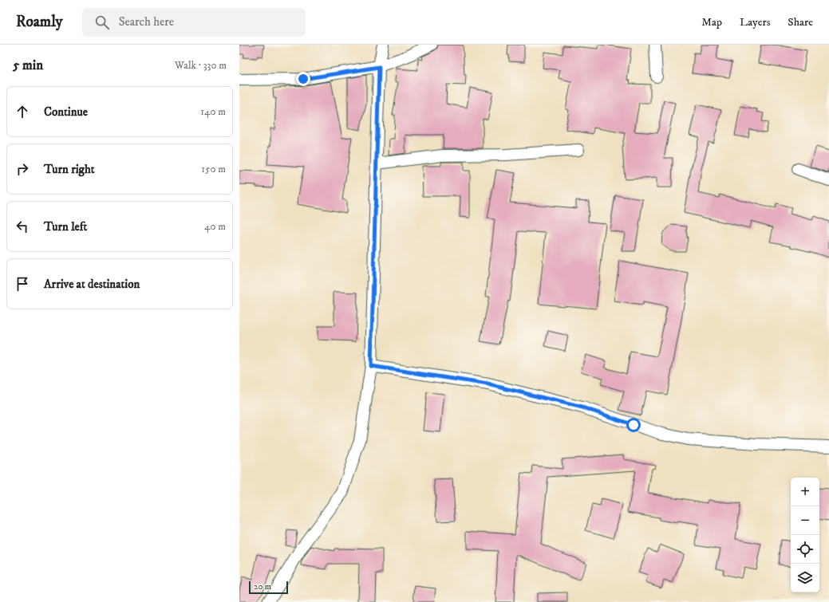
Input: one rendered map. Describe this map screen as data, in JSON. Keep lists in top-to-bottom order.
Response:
{
  "scale_bar": "20 m",
  "page": {
    "header": "Roamly",
    "search": "Search here",
    "nav": ["Map", "Layers", "Share"],
    "heading": ["5 min", "Walk · 330 m"],
    "list": [
      ["Continue", "140 m"],
      ["Turn right", "150 m"],
      ["Turn left", "40 m"],
      "Arrive at destination"
    ],
    "map_buttons": ["+", "−"],
    "scale": "20 m"
  }
}
